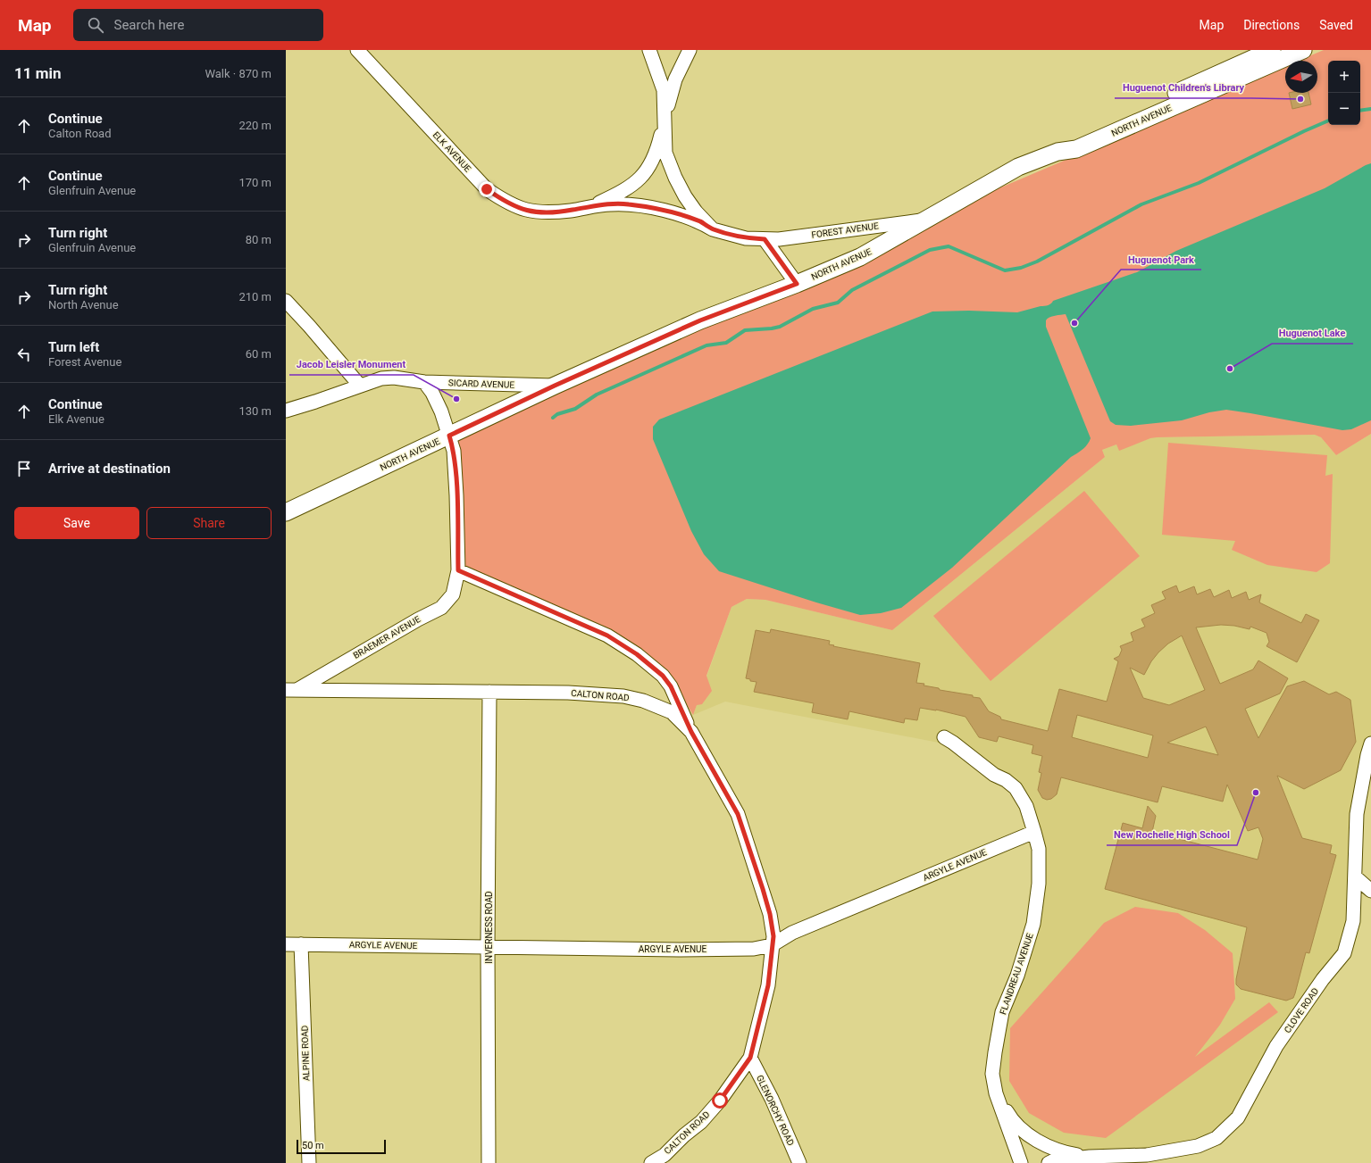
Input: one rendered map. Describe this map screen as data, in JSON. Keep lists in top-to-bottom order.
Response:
{
  "streets": {
    "main road": ["NORTH AVENUE"],
    "street": [
      "ELK AVENUE",
      "FOREST AVENUE",
      "SICARD AVENUE",
      "BRAEMER AVENUE",
      "CALTON ROAD",
      "ARGYLE AVENUE",
      "INVERNESS ROAD",
      "FLANDREAU AVENUE",
      "CLOVE ROAD",
      "ALPINE ROAD",
      "GLENORCHY ROAD"
    ]
  },
  "crossings": [
    ["NORTH AVENUE", "FOREST AVENUE"],
    ["NORTH AVENUE", "SICARD AVENUE"],
    ["NORTH AVENUE", "BRAEMER AVENUE"],
    ["ELK AVENUE", "FOREST AVENUE"],
    ["SICARD AVENUE", "BRAEMER AVENUE"],
    ["BRAEMER AVENUE", "CALTON ROAD"],
    ["CALTON ROAD", "ARGYLE AVENUE"],
    ["CALTON ROAD", "INVERNESS ROAD"],
    ["CALTON ROAD", "GLENORCHY ROAD"],
    ["ARGYLE AVENUE", "INVERNESS ROAD"],
    ["ARGYLE AVENUE", "FLANDREAU AVENUE"],
    ["ARGYLE AVENUE", "ALPINE ROAD"],
    ["FLANDREAU AVENUE", "CLOVE ROAD"]
  ],
  "places": [
    "Huguenot Children's Library",
    "Huguenot Park",
    "Huguenot Lake",
    "Jacob Leisler Monument",
    "New Rochelle High School"
  ],
  "scale_bar": "50 m",
  "north": "left",
  "page": {
    "header": "Map",
    "search": "Search here",
    "nav": ["Map", "Directions", "Saved"],
    "heading": ["11 min", "Walk · 870 m"],
    "map_buttons": ["+", "−"],
    "list": [
      ["Continue", "Calton Road", "220 m"],
      ["Continue", "Glenfruin Avenue", "170 m"],
      ["Turn right", "Glenfruin Avenue", "80 m"],
      ["Turn right", "North Avenue", "210 m"],
      ["Turn left", "Forest Avenue", "60 m"],
      ["Continue", "Elk Avenue", "130 m"],
      "Arrive at destination"
    ],
    "buttons": ["Save", "Share"],
    "scale": "50 m"
  }
}
